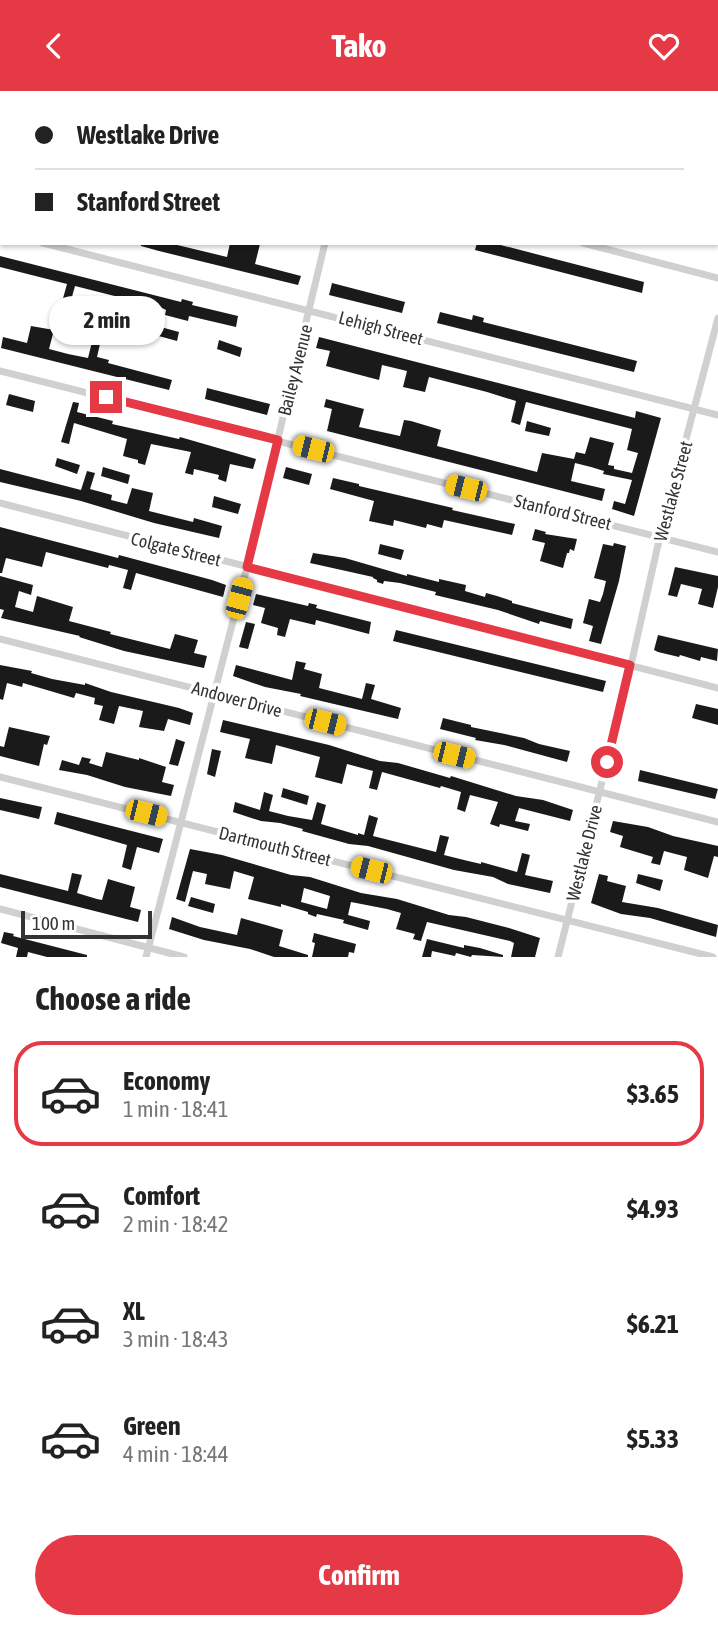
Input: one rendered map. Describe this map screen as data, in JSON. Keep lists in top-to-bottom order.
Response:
{
  "streets": {
    "street": [
      "Lehigh Street",
      "Bailey Avenue",
      "Westlake Street",
      "Stanford Street",
      "Colgate Street",
      "Andover Drive",
      "Dartmouth Street",
      "Westlake Drive"
    ]
  },
  "crossings": [
    ["Lehigh Street", "Bailey Avenue"],
    ["Lehigh Street", "Westlake Street"],
    ["Bailey Avenue", "Stanford Street"],
    ["Bailey Avenue", "Colgate Street"],
    ["Bailey Avenue", "Andover Drive"],
    ["Bailey Avenue", "Dartmouth Street"],
    ["Westlake Street", "Stanford Street"],
    ["Westlake Street", "Colgate Street"],
    ["Westlake Street", "Westlake Drive"],
    ["Colgate Street", "Westlake Drive"],
    ["Andover Drive", "Westlake Drive"],
    ["Dartmouth Street", "Westlake Drive"]
  ],
  "scale_bar": "100 m",
  "page": {
    "header": "Tako",
    "banner": ["Westlake Drive", "Stanford Street"],
    "bubble": "2 min",
    "scale": "100 m",
    "heading": "Choose a ride",
    "list": [
      {
        "name": "Economy",
        "note": "1 min · 18:41",
        "value": "$3.65"
      },
      {
        "name": "Comfort",
        "note": "2 min · 18:42",
        "value": "$4.93"
      },
      {
        "name": "XL",
        "note": "3 min · 18:43",
        "value": "$6.21"
      },
      {
        "name": "Green",
        "note": "4 min · 18:44",
        "value": "$5.33"
      }
    ],
    "buttons": "Confirm"
  }
}
